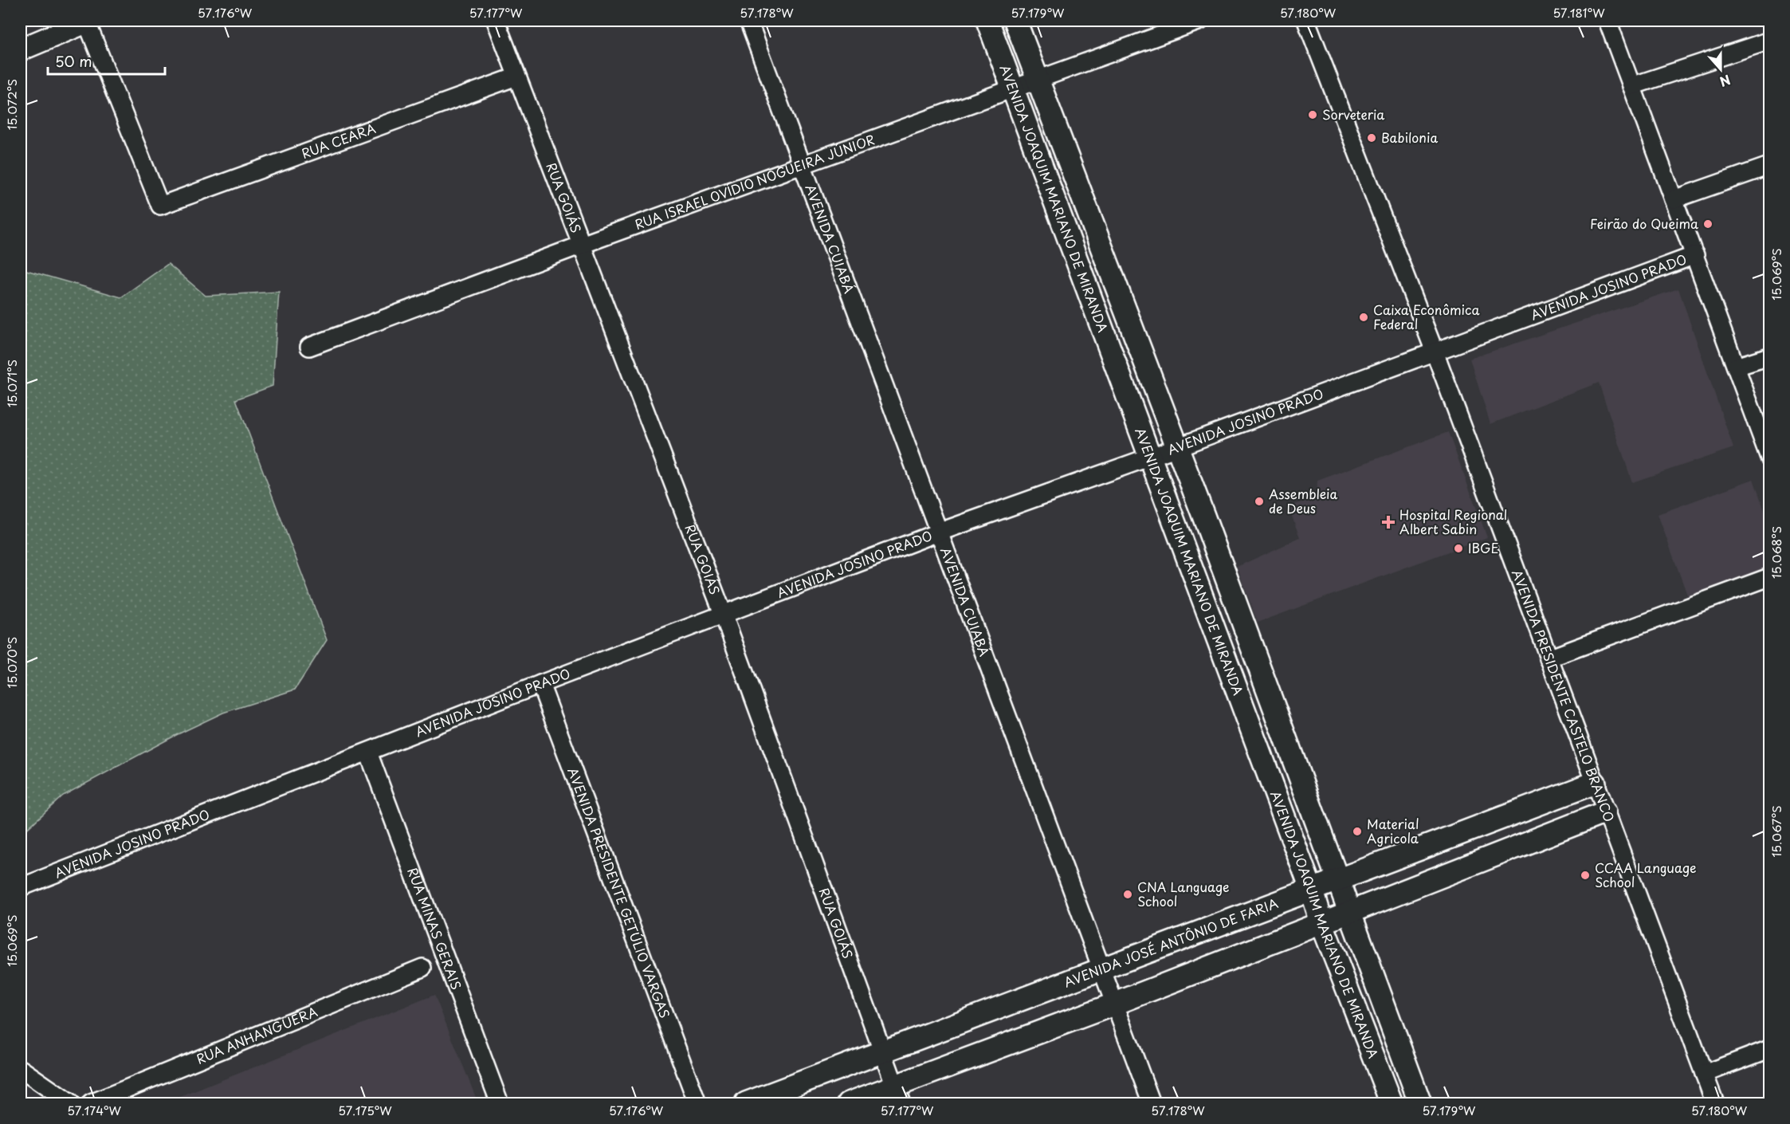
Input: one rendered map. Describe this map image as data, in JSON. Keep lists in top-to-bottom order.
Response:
{
  "streets": {
    "street": [
      "RUA CEARÁ",
      "RUA ISRAEL OVÍDIO NOGUEIRA JÚNIOR",
      "RUA GOIÁS",
      "AVENIDA JOAQUIM MARIANO DE MIRANDA",
      "AVENIDA CUIABÁ",
      "AVENIDA JOSINO PRADO",
      "AVENIDA PRESIDENTE CASTELO BRANCO",
      "AVENIDA PRESIDENTE GETÚLIO VARGAS",
      "RUA MINAS GERAIS",
      "AVENIDA JOSÉ ANTÔNIO DE FARIA",
      "RUA ANHANGUERA"
    ]
  },
  "crossings": [
    ["RUA CEARÁ", "RUA GOIÁS"],
    ["RUA ISRAEL OVÍDIO NOGUEIRA JÚNIOR", "RUA GOIÁS"],
    ["RUA ISRAEL OVÍDIO NOGUEIRA JÚNIOR", "AVENIDA JOAQUIM MARIANO DE MIRANDA"],
    ["RUA ISRAEL OVÍDIO NOGUEIRA JÚNIOR", "AVENIDA CUIABÁ"],
    ["RUA GOIÁS", "AVENIDA JOSINO PRADO"],
    ["RUA GOIÁS", "AVENIDA JOSÉ ANTÔNIO DE FARIA"],
    ["AVENIDA JOAQUIM MARIANO DE MIRANDA", "AVENIDA JOSINO PRADO"],
    ["AVENIDA JOAQUIM MARIANO DE MIRANDA", "AVENIDA JOSÉ ANTÔNIO DE FARIA"],
    ["AVENIDA CUIABÁ", "AVENIDA JOSINO PRADO"],
    ["AVENIDA CUIABÁ", "AVENIDA JOSÉ ANTÔNIO DE FARIA"],
    ["AVENIDA JOSINO PRADO", "AVENIDA PRESIDENTE CASTELO BRANCO"],
    ["AVENIDA JOSINO PRADO", "AVENIDA PRESIDENTE GETÚLIO VARGAS"],
    ["AVENIDA JOSINO PRADO", "RUA MINAS GERAIS"],
    ["AVENIDA PRESIDENTE CASTELO BRANCO", "AVENIDA JOSÉ ANTÔNIO DE FARIA"]
  ],
  "places": {
    "other": [
      "Sorveteria",
      "Babilonia",
      "Feirão do Queima",
      "Caixa Econômica Federal",
      "Assembleia de Deus",
      "IBGE",
      "Material Agricola",
      "CCAA Language School",
      "CNA Language School"
    ],
    "health": ["Hospital Regional Albert Sabin"]
  },
  "scale_bar": "50 m",
  "north": "bottom",
  "coordinates": [
    "57.176°W",
    "57.177°W",
    "57.178°W",
    "57.179°W",
    "57.180°W",
    "57.181°W",
    "15.072°S",
    "15.069°S",
    "15.071°S",
    "15.068°S",
    "15.070°S",
    "15.067°S",
    "57.174°W",
    "57.175°W"
  ]
}
